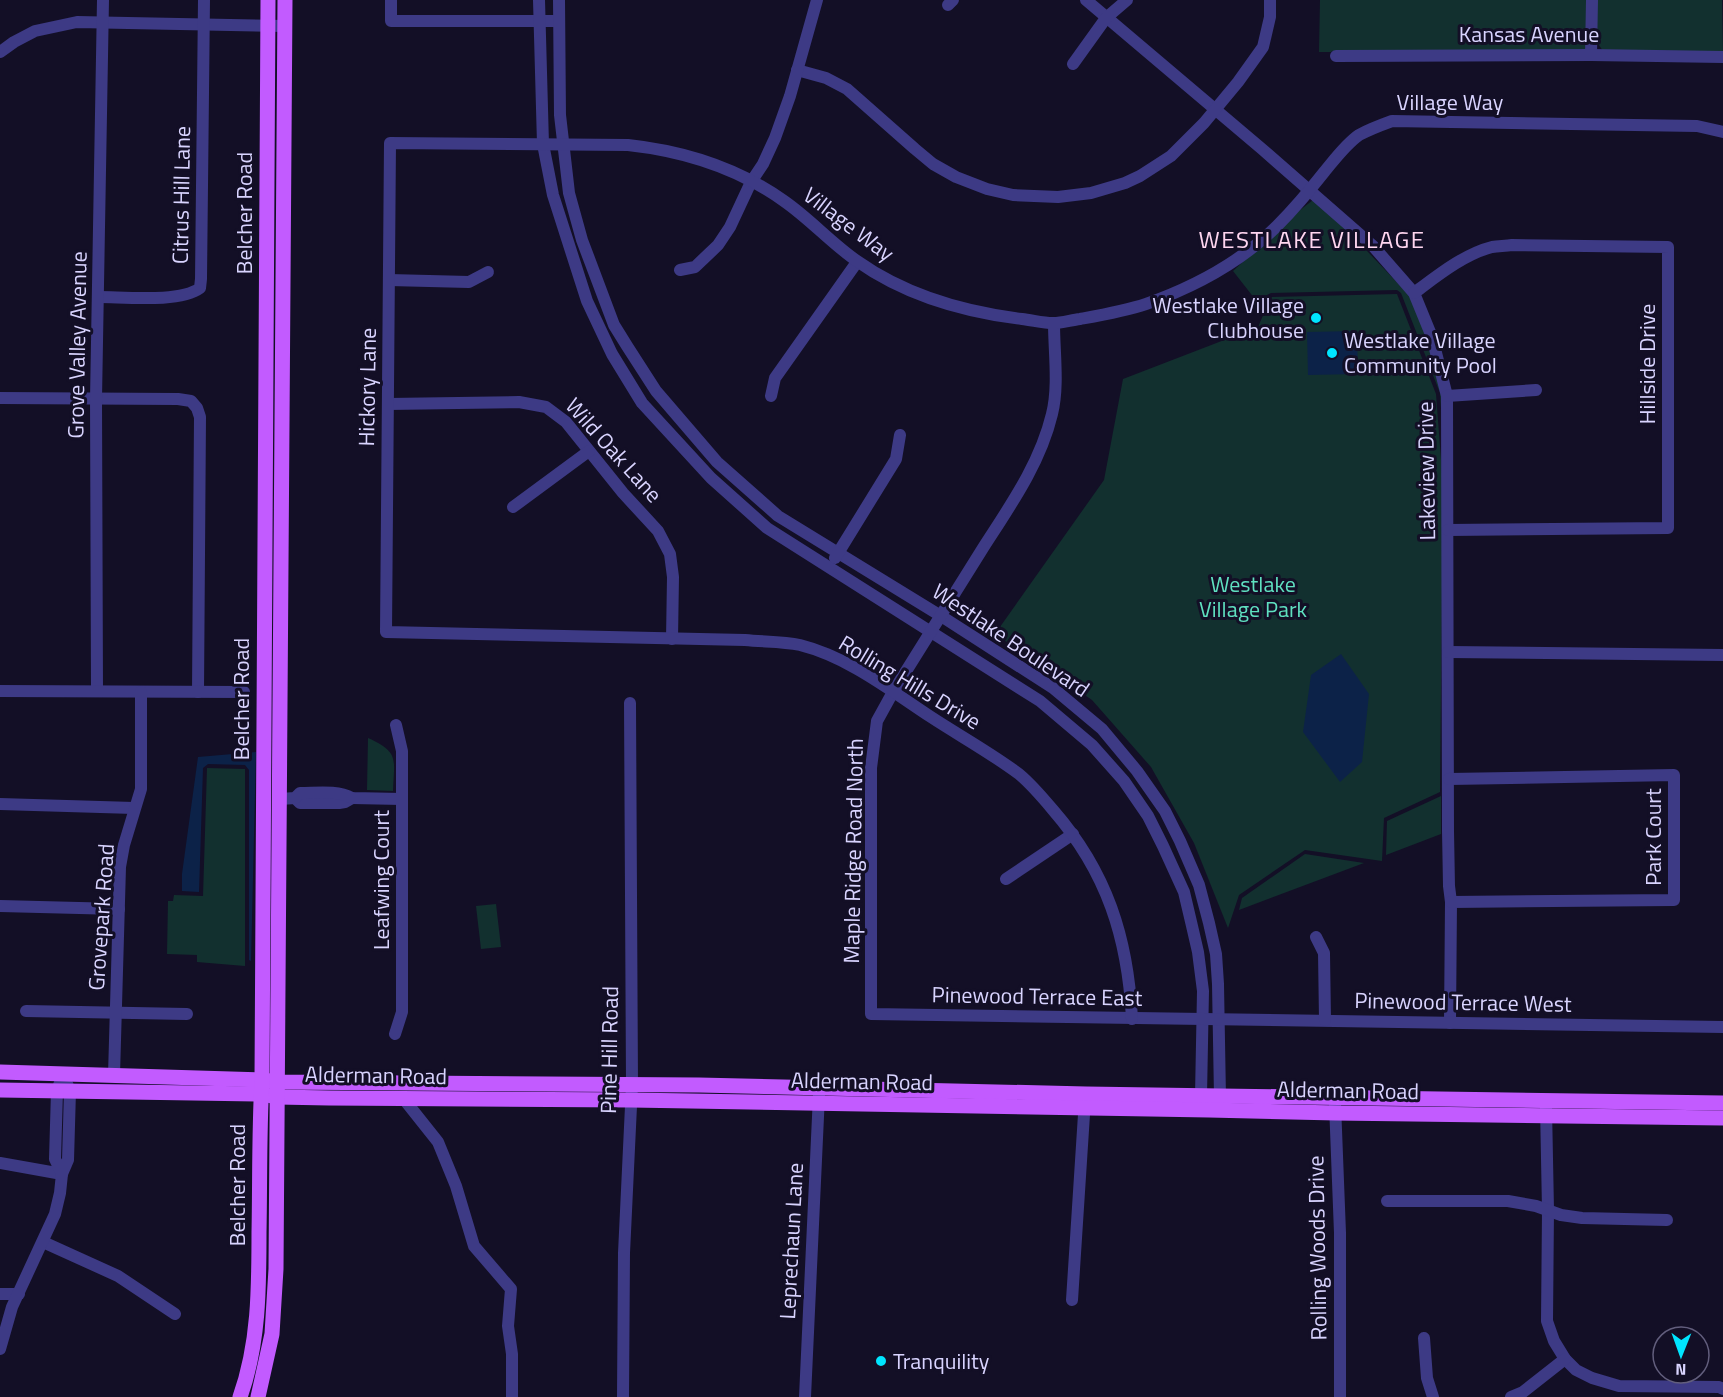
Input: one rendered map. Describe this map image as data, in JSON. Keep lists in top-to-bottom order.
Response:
{
  "streets": {
    "main road": ["Belcher Road", "Alderman Road"],
    "street": [
      "Kansas Avenue",
      "Village Way",
      "Citrus Hill Lane",
      "Grove Valley Avenue",
      "Hillside Drive",
      "Hickory Lane",
      "Wild Oak Lane",
      "Lakeview Drive",
      "Westlake Boulevard",
      "Rolling Hills Drive",
      "Park Court",
      "Maple Ridge Road North",
      "Leafwing Court",
      "Grovepark Road",
      "Pinewood Terrace East",
      "Pinewood Terrace West",
      "Pine Hill Road",
      "Leprechaun Lane",
      "Rolling Woods Drive"
    ]
  },
  "crossings": [
    ["Village Way", "Hickory Lane"],
    ["Village Way", "Lakeview Drive"],
    ["Village Way", "Westlake Boulevard"],
    ["Village Way", "Maple Ridge Road North"],
    ["Citrus Hill Lane", "Grove Valley Avenue"],
    ["Belcher Road", "Alderman Road"],
    ["Hillside Drive", "Lakeview Drive"],
    ["Hickory Lane", "Wild Oak Lane"],
    ["Hickory Lane", "Rolling Hills Drive"],
    ["Wild Oak Lane", "Rolling Hills Drive"],
    ["Lakeview Drive", "Park Court"],
    ["Lakeview Drive", "Pinewood Terrace West"],
    ["Westlake Boulevard", "Maple Ridge Road North"],
    ["Westlake Boulevard", "Pinewood Terrace East"],
    ["Westlake Boulevard", "Pinewood Terrace West"],
    ["Westlake Boulevard", "Alderman Road"],
    ["Rolling Hills Drive", "Maple Ridge Road North"],
    ["Rolling Hills Drive", "Pinewood Terrace East"],
    ["Maple Ridge Road North", "Pinewood Terrace East"],
    ["Grovepark Road", "Alderman Road"],
    ["Pinewood Terrace East", "Pinewood Terrace West"],
    ["Pine Hill Road", "Alderman Road"],
    ["Alderman Road", "Leprechaun Lane"],
    ["Alderman Road", "Rolling Woods Drive"]
  ],
  "districts": ["WESTLAKE VILLAGE"],
  "parks": ["Westlake Village Park"],
  "places": ["Westlake Village Clubhouse", "Westlake Village Community Pool", "Tranquility"],
  "north": "bottom"
}
